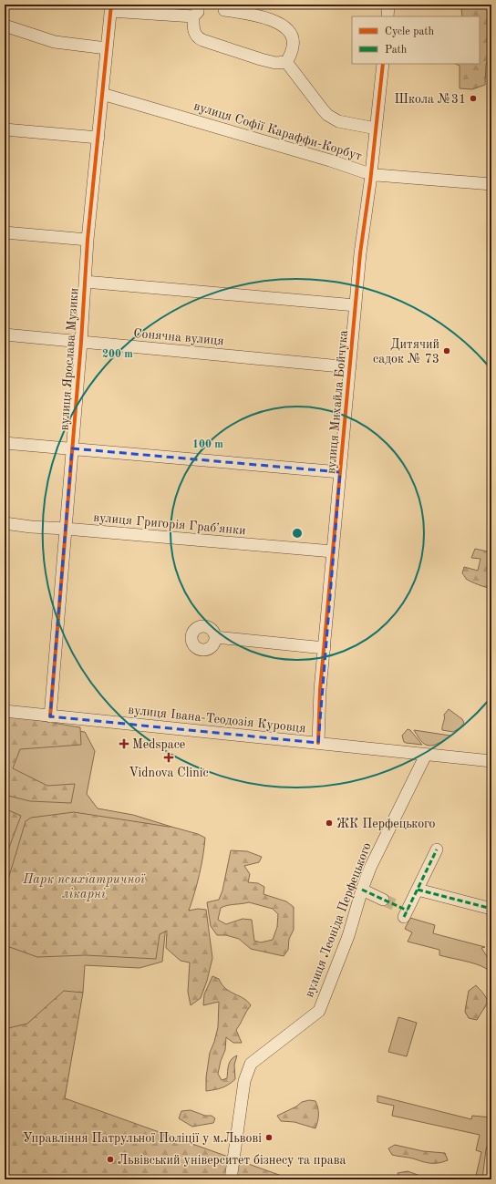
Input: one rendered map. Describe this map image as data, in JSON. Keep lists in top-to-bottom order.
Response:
{
  "streets": {
    "street": [
      "вулиця Софії Караффи-Корбут",
      "Сонячна вулиця",
      "вулиця Ярослава Музики",
      "вулиця Михайла Бойчука",
      "вулиця Григорія Грабʼянки",
      "вулиця Івана-Теодозія Куровця",
      "вулиця Леоніда Перфецького"
    ]
  },
  "crossings": [
    ["вулиця Софії Караффи-Корбут", "вулиця Ярослава Музики"],
    ["вулиця Софії Караффи-Корбут", "вулиця Михайла Бойчука"],
    ["Сонячна вулиця", "вулиця Ярослава Музики"],
    ["Сонячна вулиця", "вулиця Михайла Бойчука"],
    ["вулиця Ярослава Музики", "вулиця Григорія Грабʼянки"],
    ["вулиця Ярослава Музики", "вулиця Івана-Теодозія Куровця"],
    ["вулиця Михайла Бойчука", "вулиця Григорія Грабʼянки"],
    ["вулиця Михайла Бойчука", "вулиця Івана-Теодозія Куровця"],
    ["вулиця Івана-Теодозія Куровця", "вулиця Леоніда Перфецького"]
  ],
  "parks": ["Парк психіатричної лікарні"],
  "places": {
    "other": [
      "Школа №31",
      "Дитячий садок № 73",
      "ЖК Перфецького",
      "Управління Патрульної Поліції у м.Львові",
      "Львівський університет бізнесу та права"
    ],
    "health": ["Medspace", "Vidnova Clinic"]
  },
  "legend": ["Cycle path", "Path"],
  "rings": ["200 m", "100 m"]
}
